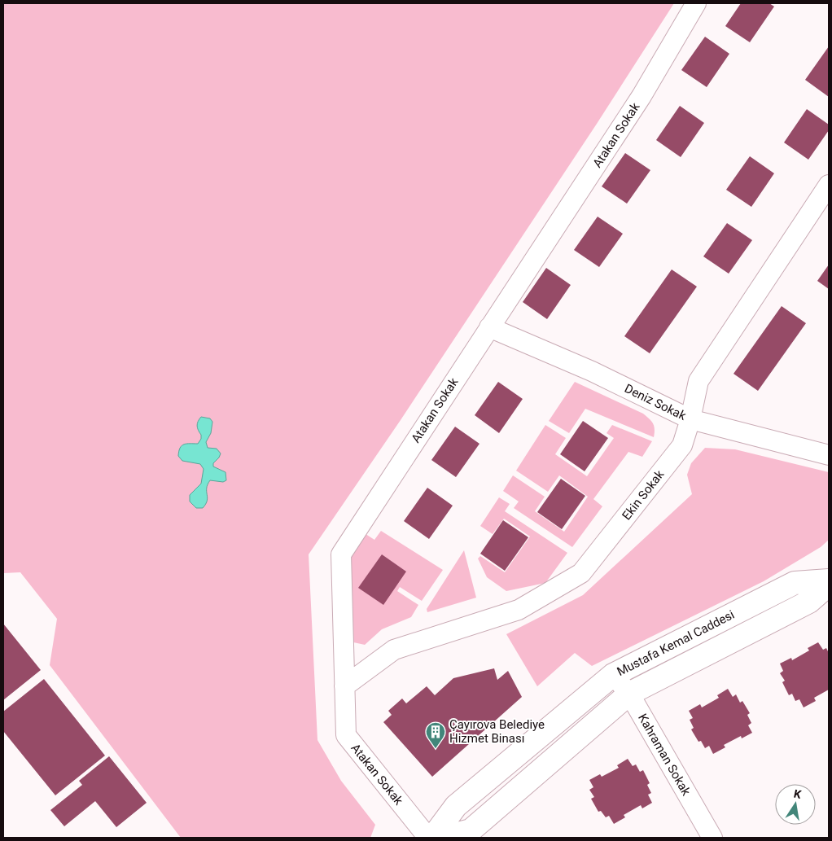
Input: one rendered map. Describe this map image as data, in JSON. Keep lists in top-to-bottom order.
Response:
{
  "streets": {
    "street": [
      "Atakan Sokak",
      "Deniz Sokak",
      "Ekin Sokak",
      "Mustafa Kemal Caddesi",
      "Kahraman Sokak"
    ]
  },
  "crossings": [
    ["Atakan Sokak", "Deniz Sokak"],
    ["Atakan Sokak", "Ekin Sokak"],
    ["Deniz Sokak", "Ekin Sokak"],
    ["Mustafa Kemal Caddesi", "Kahraman Sokak"]
  ],
  "places": {
    "building": ["Çayırova Belediye Hizmet Binası"]
  },
  "north": "top"
}
